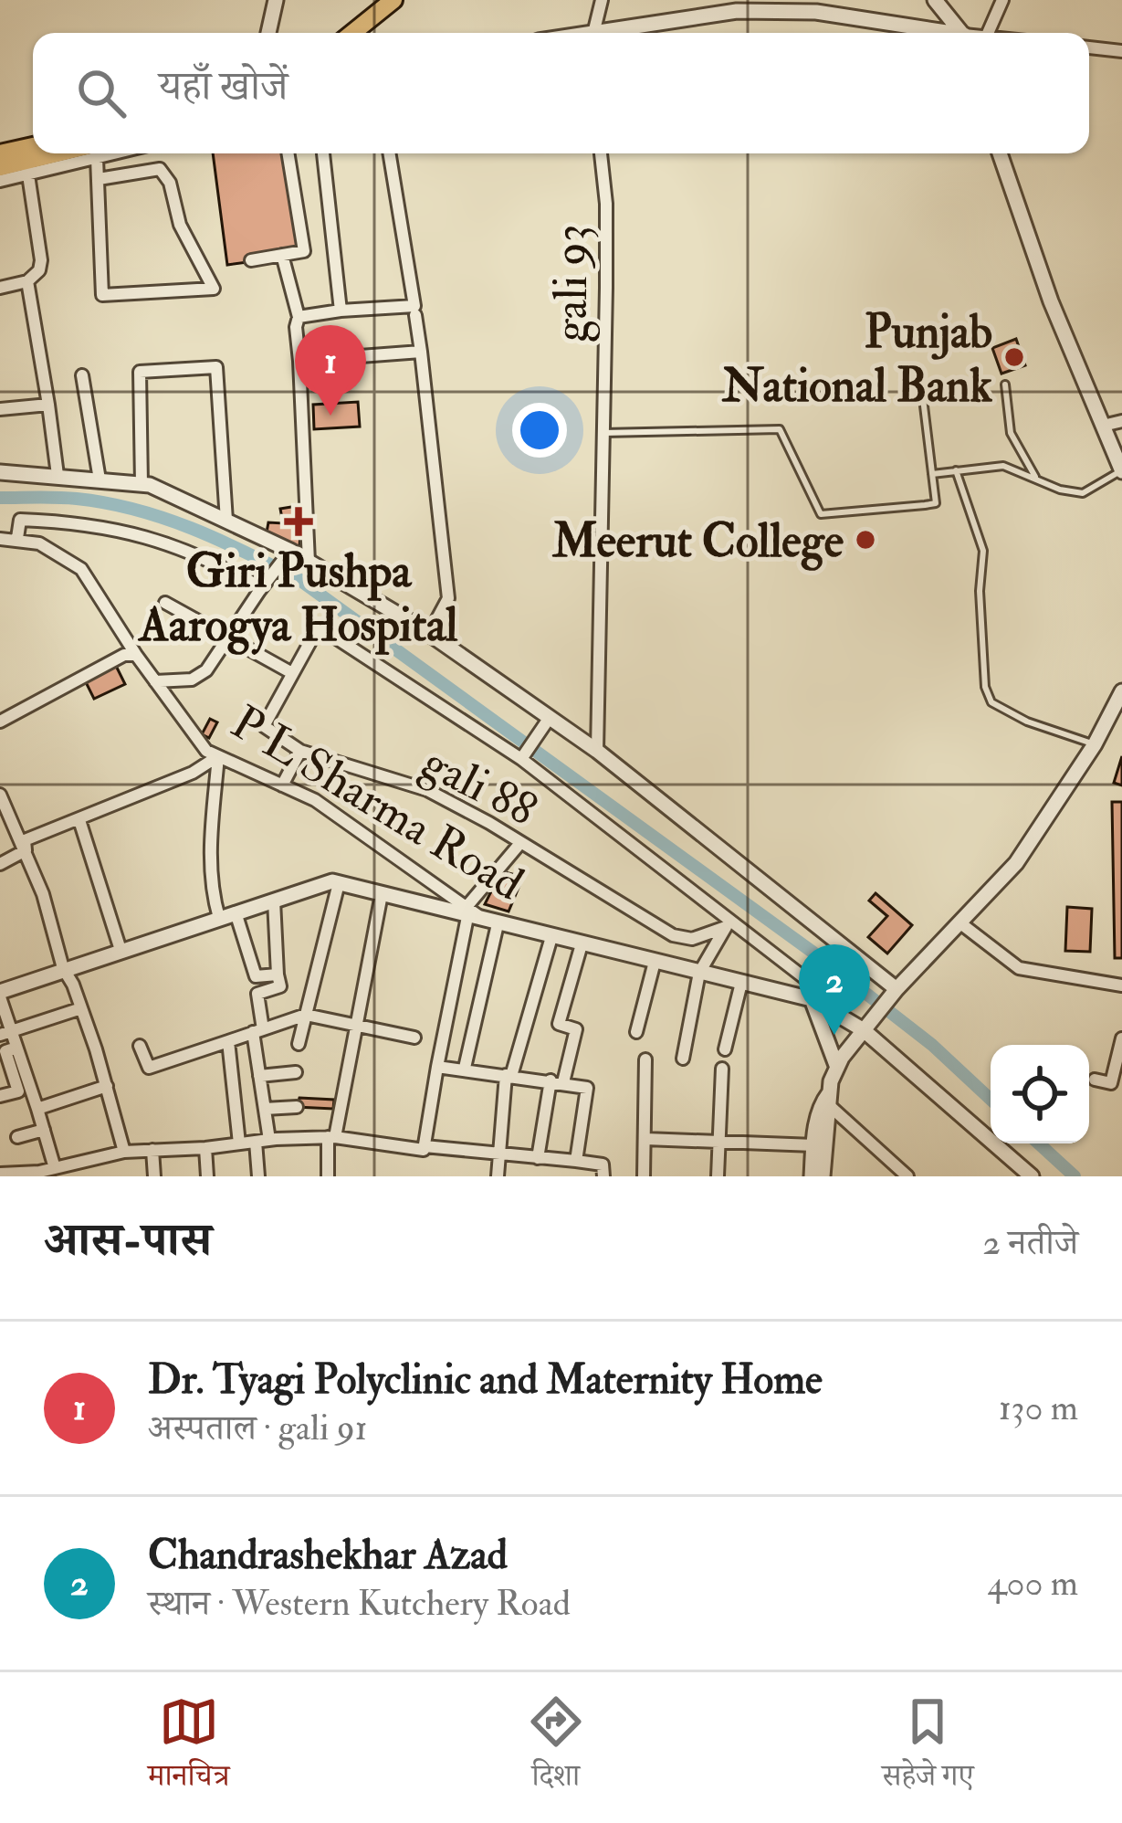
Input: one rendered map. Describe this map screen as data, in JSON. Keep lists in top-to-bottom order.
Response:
{
  "streets": {
    "street": ["gali 93", "gali 88", "P L Sharma Road"]
  },
  "crossings": [
    ["gali 88", "P L Sharma Road"]
  ],
  "places": {
    "other": ["Punjab National Bank", "Meerut College"],
    "health": ["Giri Pushpa Aarogya Hospital"]
  },
  "page": {
    "search": "यहाँ खोजें",
    "pins": ["1", "2"],
    "heading": ["आस-पास", "2 नतीजे"],
    "list": [
      {
        "mark": "1",
        "name": "Dr. Tyagi Polyclinic and Maternity Home",
        "note": "अस्पताल · gali 91",
        "value": "130 m"
      },
      {
        "mark": "2",
        "name": "Chandrashekhar Azad",
        "note": "स्थान · Western Kutchery Road",
        "value": "400 m"
      }
    ],
    "nav": ["मानचित्र", "दिशा", "सहेजे गए"]
  }
}
